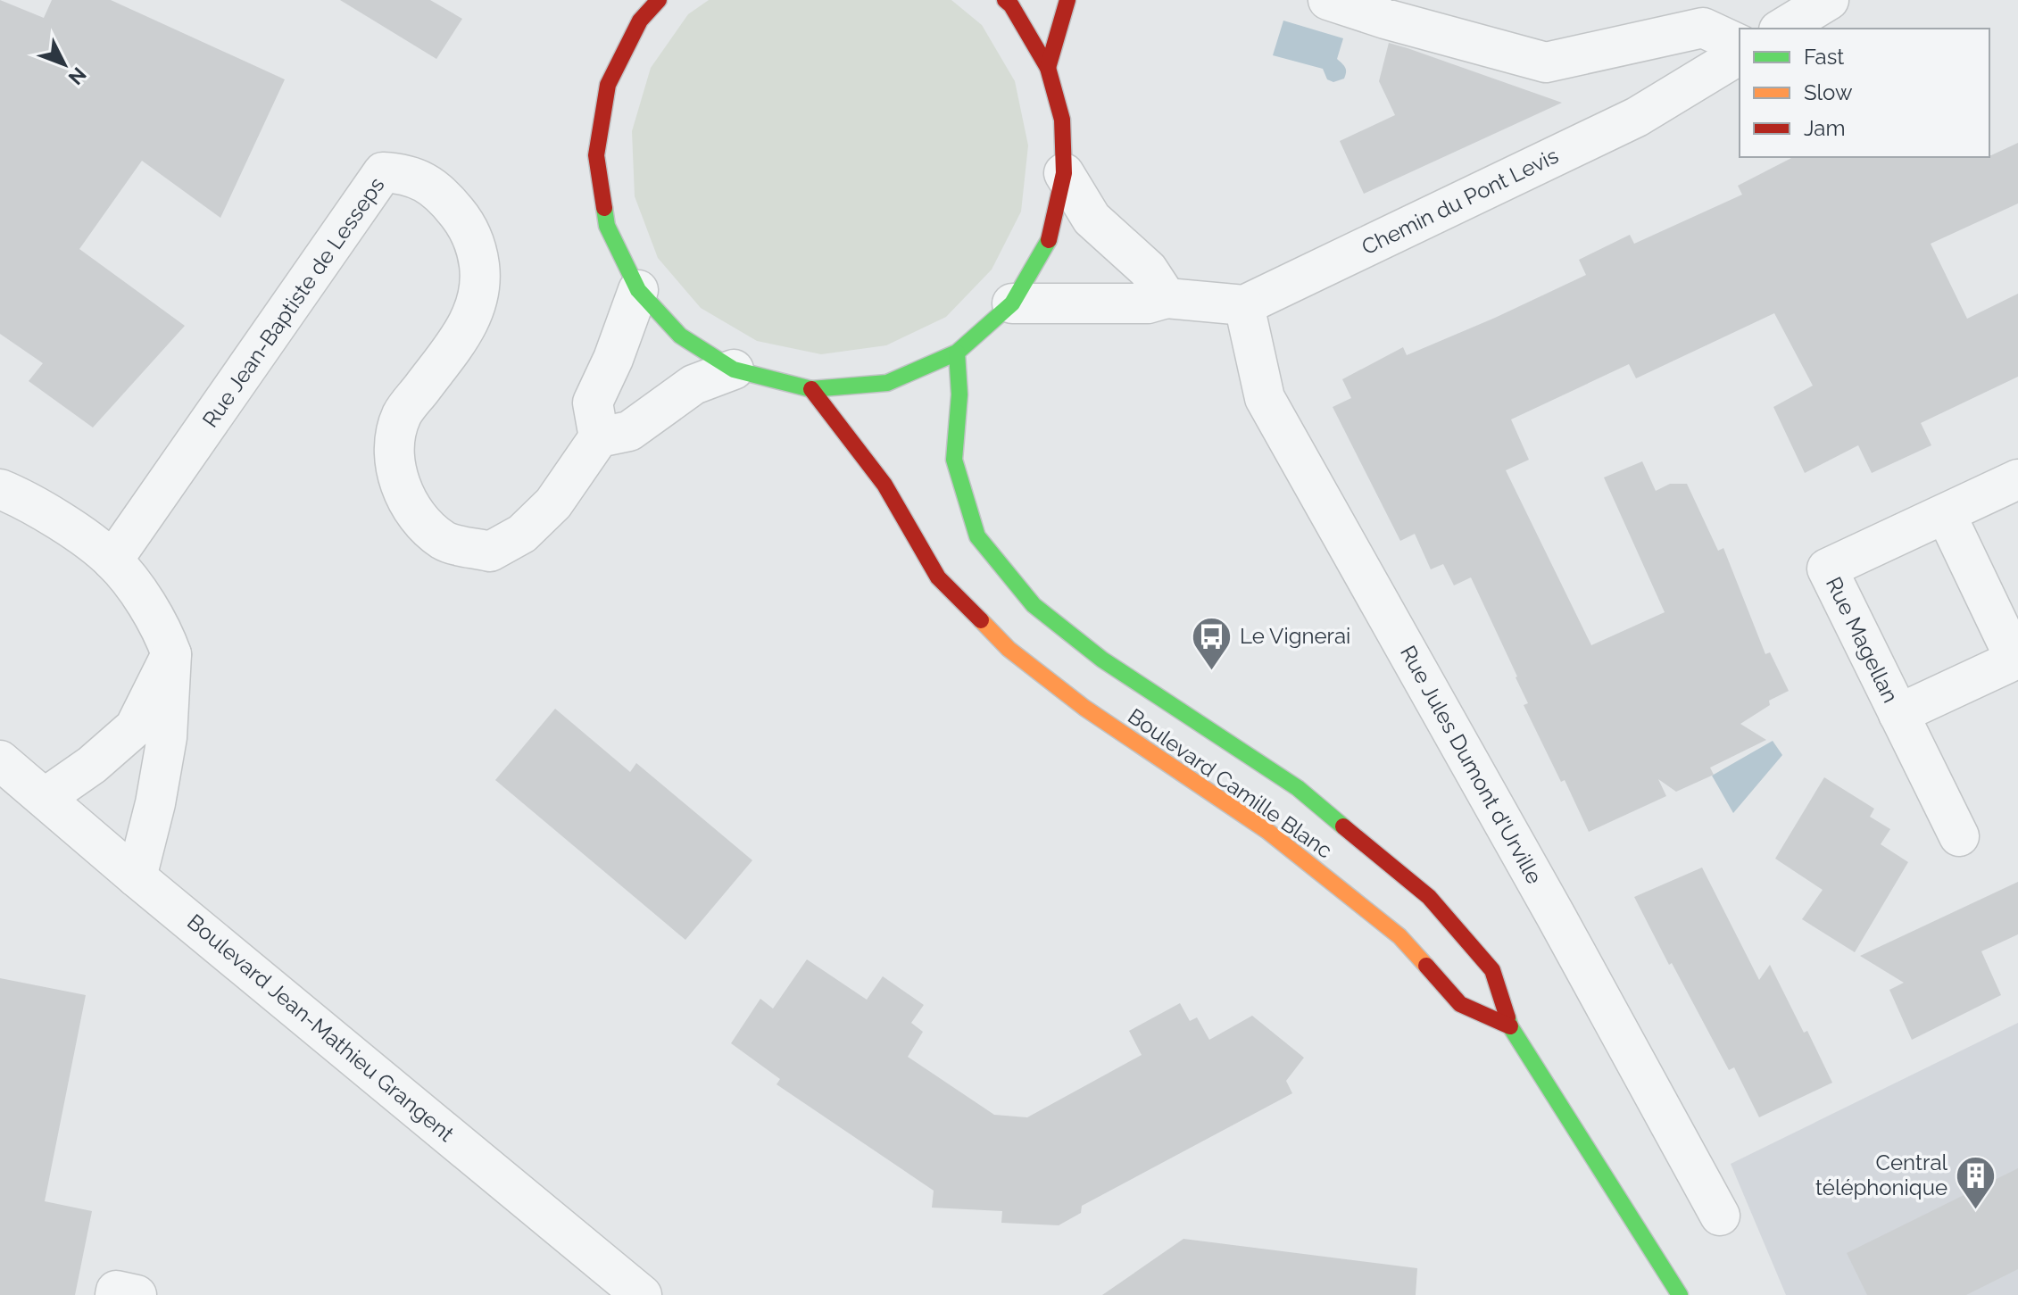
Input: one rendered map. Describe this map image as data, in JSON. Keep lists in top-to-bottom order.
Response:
{
  "streets": {
    "main road": ["Boulevard Camille Blanc"],
    "street": [
      "Chemin du Pont Levis",
      "Rue Jean-Baptiste de Lesseps",
      "Rue Magellan",
      "Rue Jules Dumont d'Urville",
      "Boulevard Jean-Mathieu Grangent"
    ]
  },
  "crossings": [
    ["Chemin du Pont Levis", "Rue Jules Dumont d'Urville"]
  ],
  "places": {
    "bus stop": ["Le Vignerai"],
    "building": ["Central téléphonique"]
  },
  "legend": ["Fast", "Slow", "Jam"],
  "north": "bottom right"
}
